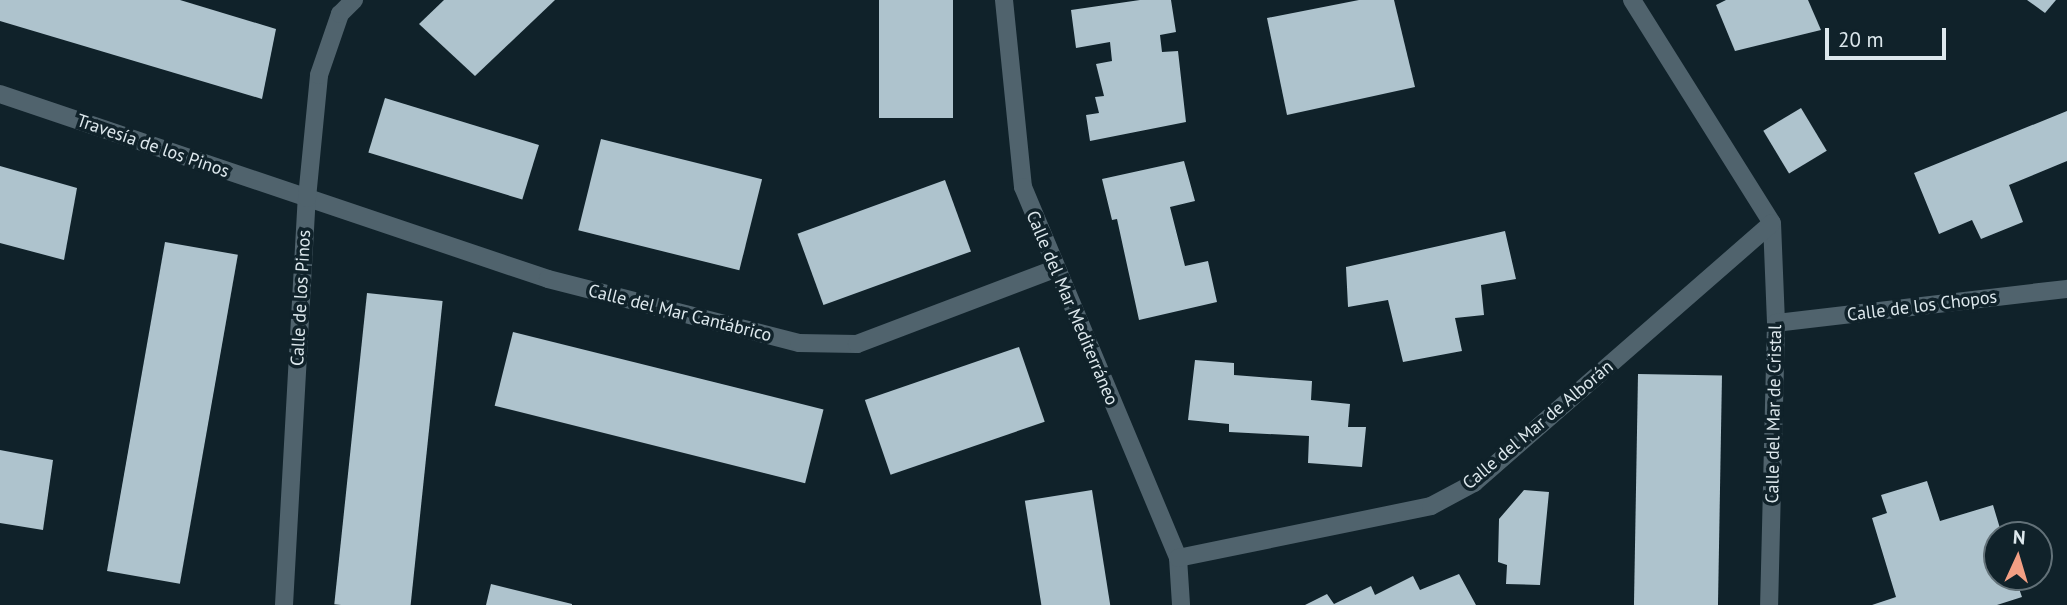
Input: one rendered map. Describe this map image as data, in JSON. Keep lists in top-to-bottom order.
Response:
{
  "streets": {
    "street": [
      "Travesía de los Pinos",
      "Calle de los Pinos",
      "Calle de los Chopos",
      "Calle del Mar Mediterráneo",
      "Calle del Mar Cantábrico",
      "Calle del Mar de Cristal",
      "Calle del Mar de Alborán"
    ]
  },
  "crossings": [
    ["Travesía de los Pinos", "Calle de los Pinos"],
    ["Travesía de los Pinos", "Calle del Mar Cantábrico"],
    ["Calle de los Pinos", "Calle del Mar Cantábrico"],
    ["Calle de los Chopos", "Calle del Mar de Cristal"],
    ["Calle del Mar Mediterráneo", "Calle del Mar Cantábrico"],
    ["Calle del Mar Mediterráneo", "Calle del Mar de Alborán"],
    ["Calle del Mar de Cristal", "Calle del Mar de Alborán"]
  ],
  "scale_bar": "20 m",
  "north": "top"
}
